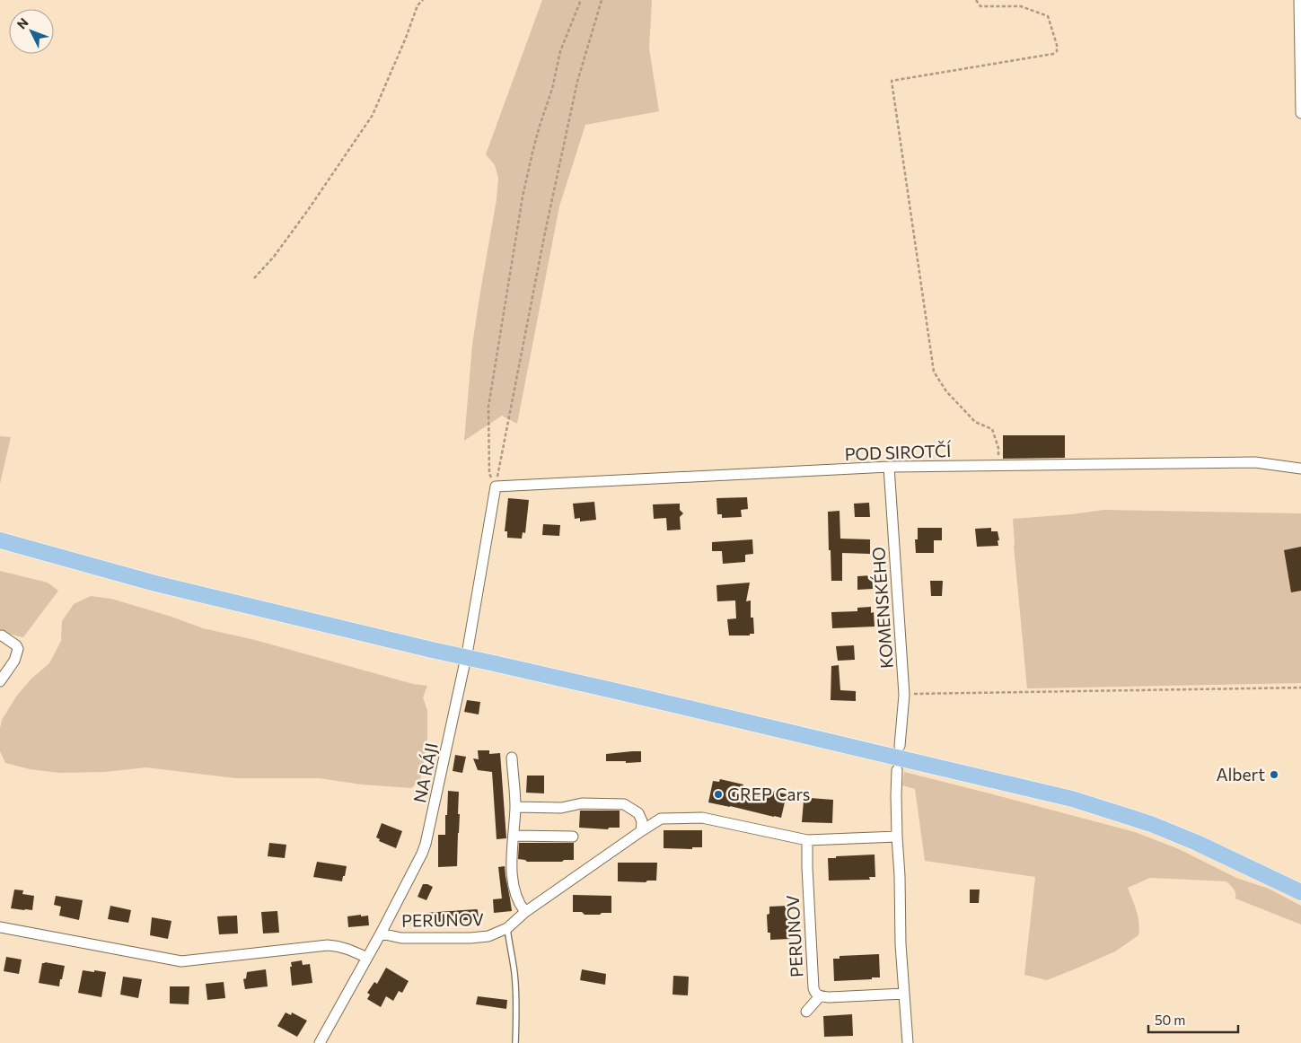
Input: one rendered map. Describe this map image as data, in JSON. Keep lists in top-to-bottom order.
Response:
{
  "streets": {
    "street": [
      "POD SIROTČÍ",
      "KOMENSKÉHO",
      "NA RÁJI",
      "PERUNOV"
    ]
  },
  "crossings": [
    ["POD SIROTČÍ", "KOMENSKÉHO"],
    ["POD SIROTČÍ", "NA RÁJI"],
    ["NA RÁJI", "PERUNOV"]
  ],
  "places": ["Albert", "GREP Cars"],
  "scale_bar": "50 m",
  "north": "top left"
}
